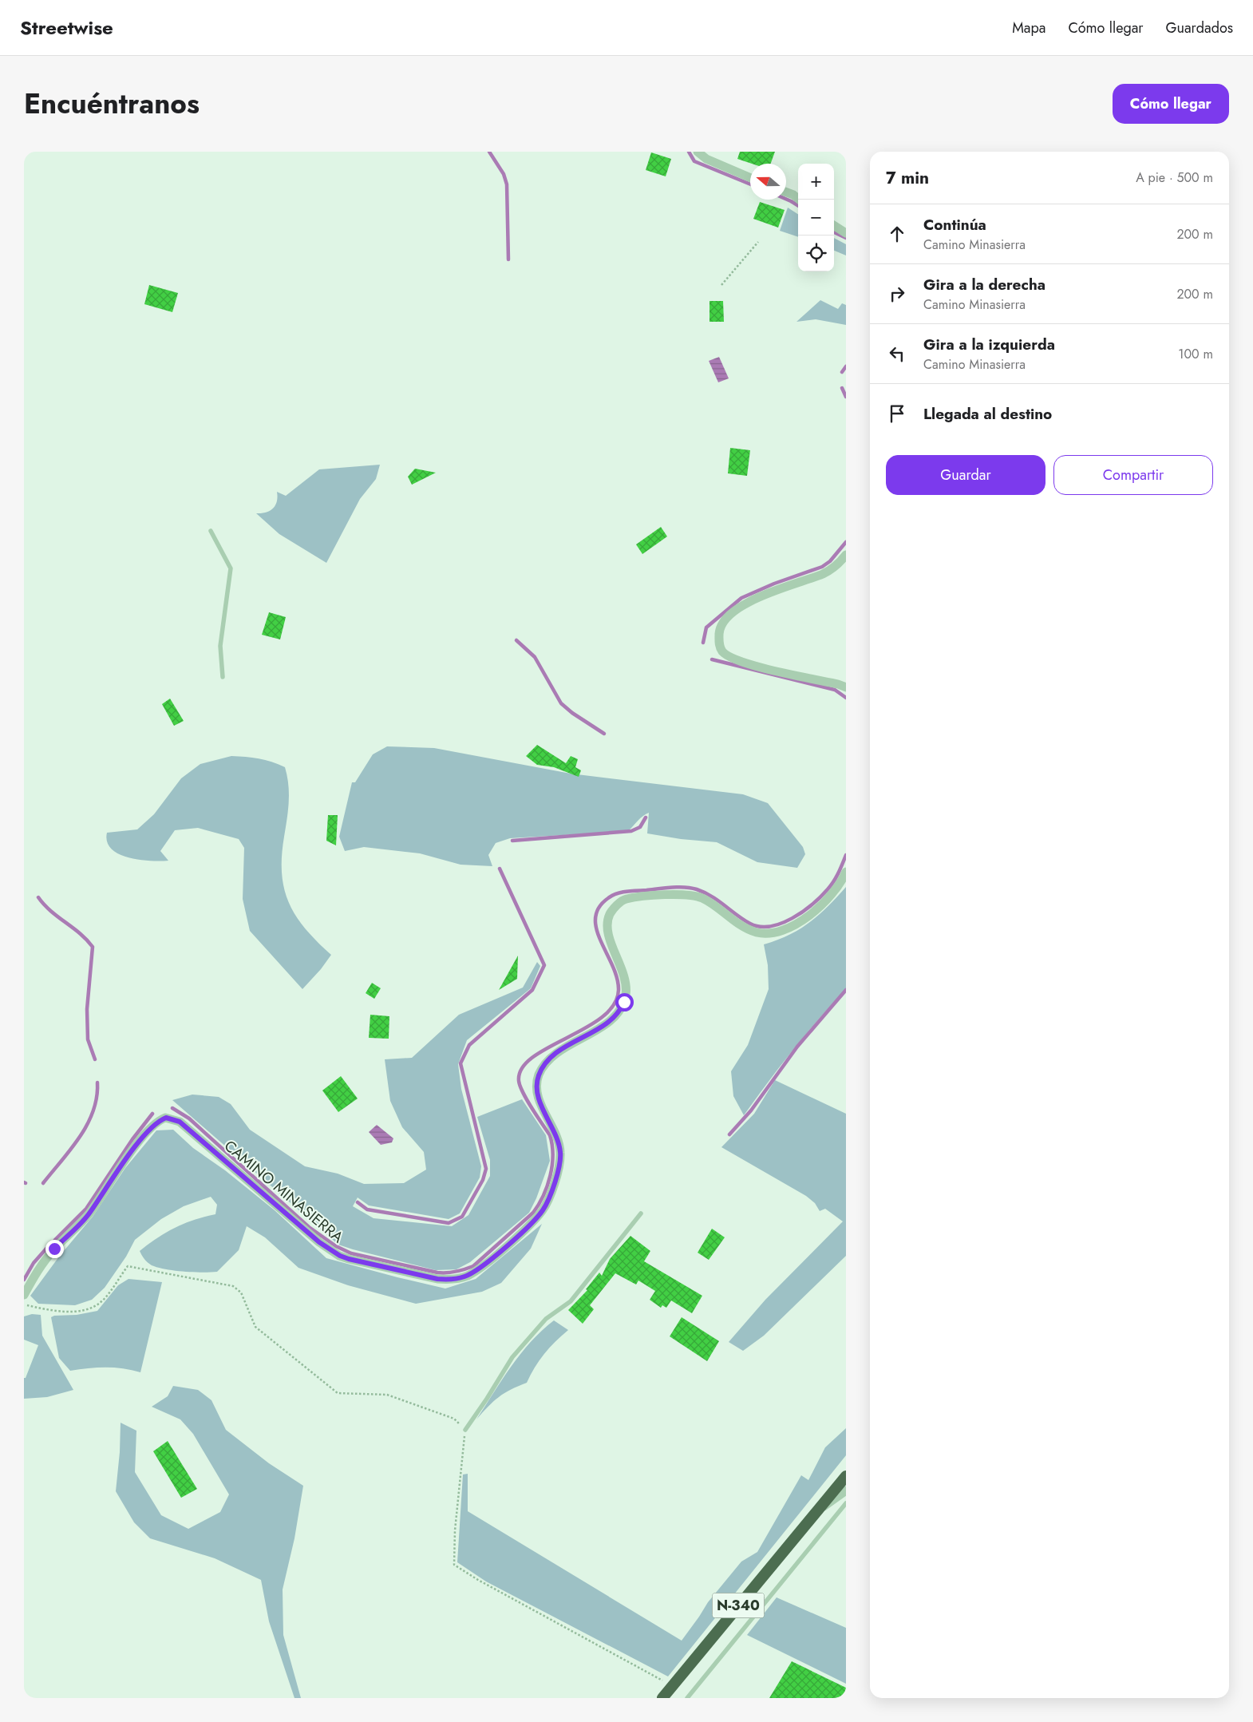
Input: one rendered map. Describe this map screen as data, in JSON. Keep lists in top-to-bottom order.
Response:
{
  "streets": {
    "highway": ["N-340"],
    "street": ["CAMINO MINASIERRA"]
  },
  "north": "left",
  "page": {
    "header": "Streetwise",
    "nav": ["Mapa", "Cómo llegar", "Guardados"],
    "title": "Encuéntranos",
    "buttons": [
      "Cómo llegar",
      ["Guardar", "Compartir"]
    ],
    "heading": ["7 min", "A pie · 500 m"],
    "map_buttons": ["+", "−"],
    "list": [
      ["Continúa", "Camino Minasierra", "200 m"],
      ["Gira a la derecha", "Camino Minasierra", "200 m"],
      ["Gira a la izquierda", "Camino Minasierra", "100 m"],
      "Llegada al destino"
    ]
  }
}
